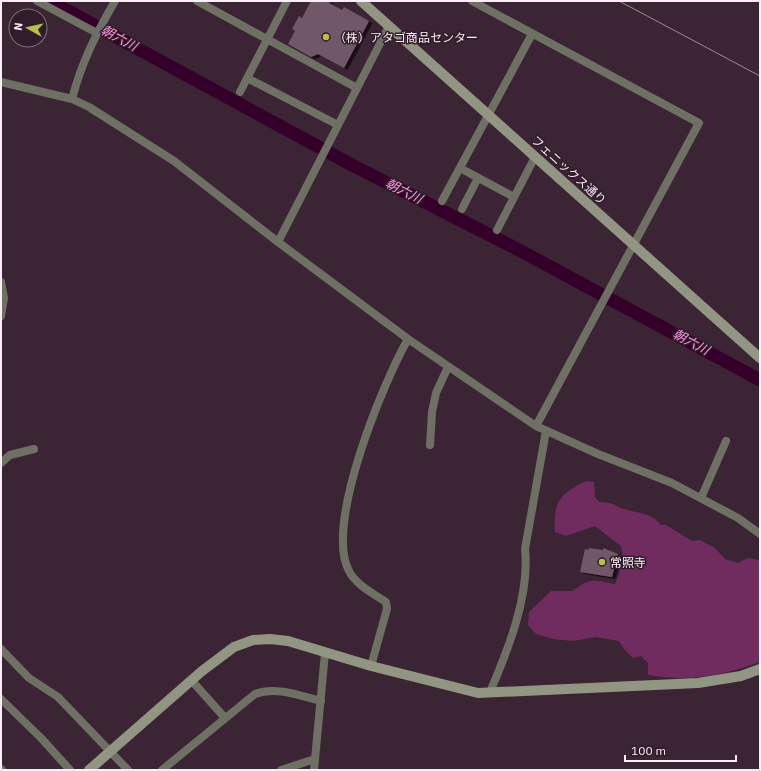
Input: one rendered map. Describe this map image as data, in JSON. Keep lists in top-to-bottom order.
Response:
{
  "streets": {
    "street": ["フェニックス通り"]
  },
  "water": ["朝六川"],
  "places": ["（株）アタゴ商品センター", "常照寺"],
  "scale_bar": "100 m",
  "north": "left"
}
